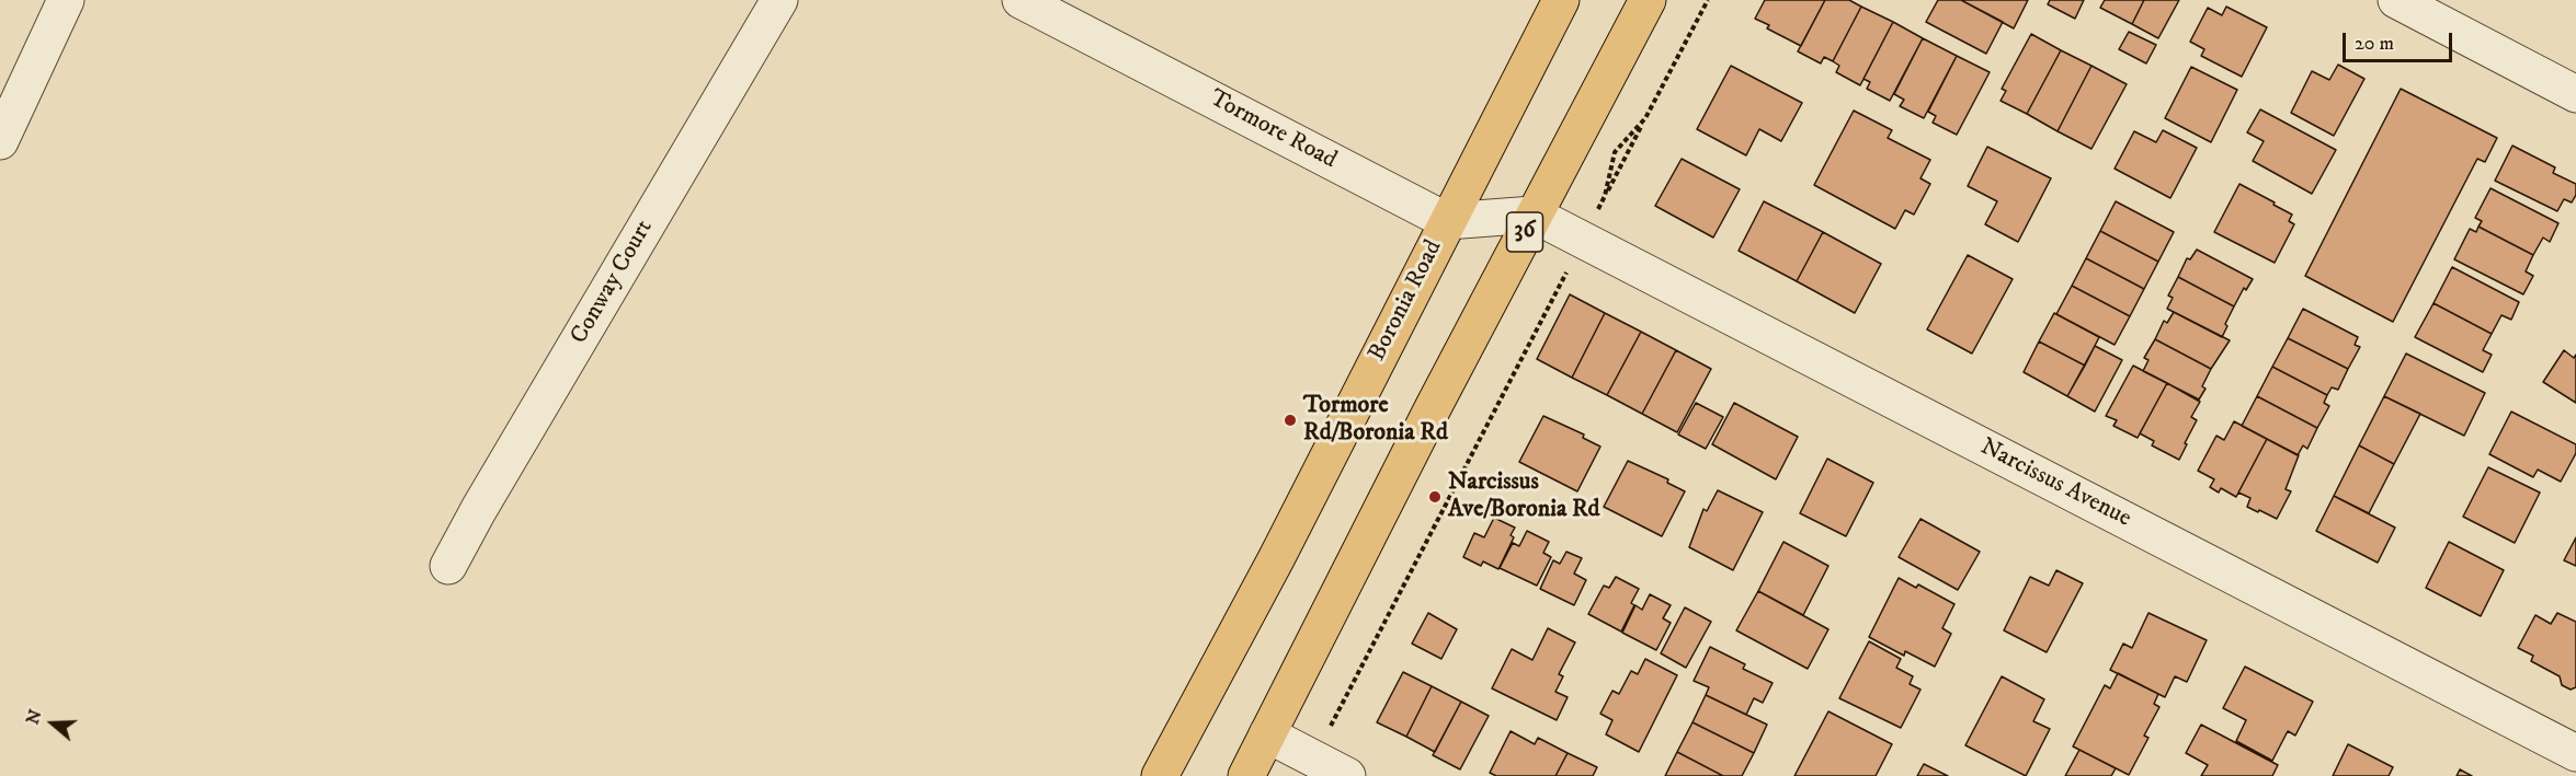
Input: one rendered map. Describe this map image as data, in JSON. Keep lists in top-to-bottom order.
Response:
{
  "streets": {
    "main road": ["36", "Boronia Road"],
    "street": ["Tormore Road", "Conway Court", "Narcissus Avenue"]
  },
  "crossings": [
    ["Tormore Road", "Boronia Road"],
    ["36", "Narcissus Avenue"]
  ],
  "places": ["Tormore Rd/Boronia Rd", "Narcissus Ave/Boronia Rd"],
  "scale_bar": "20 m",
  "north": "left"
}
